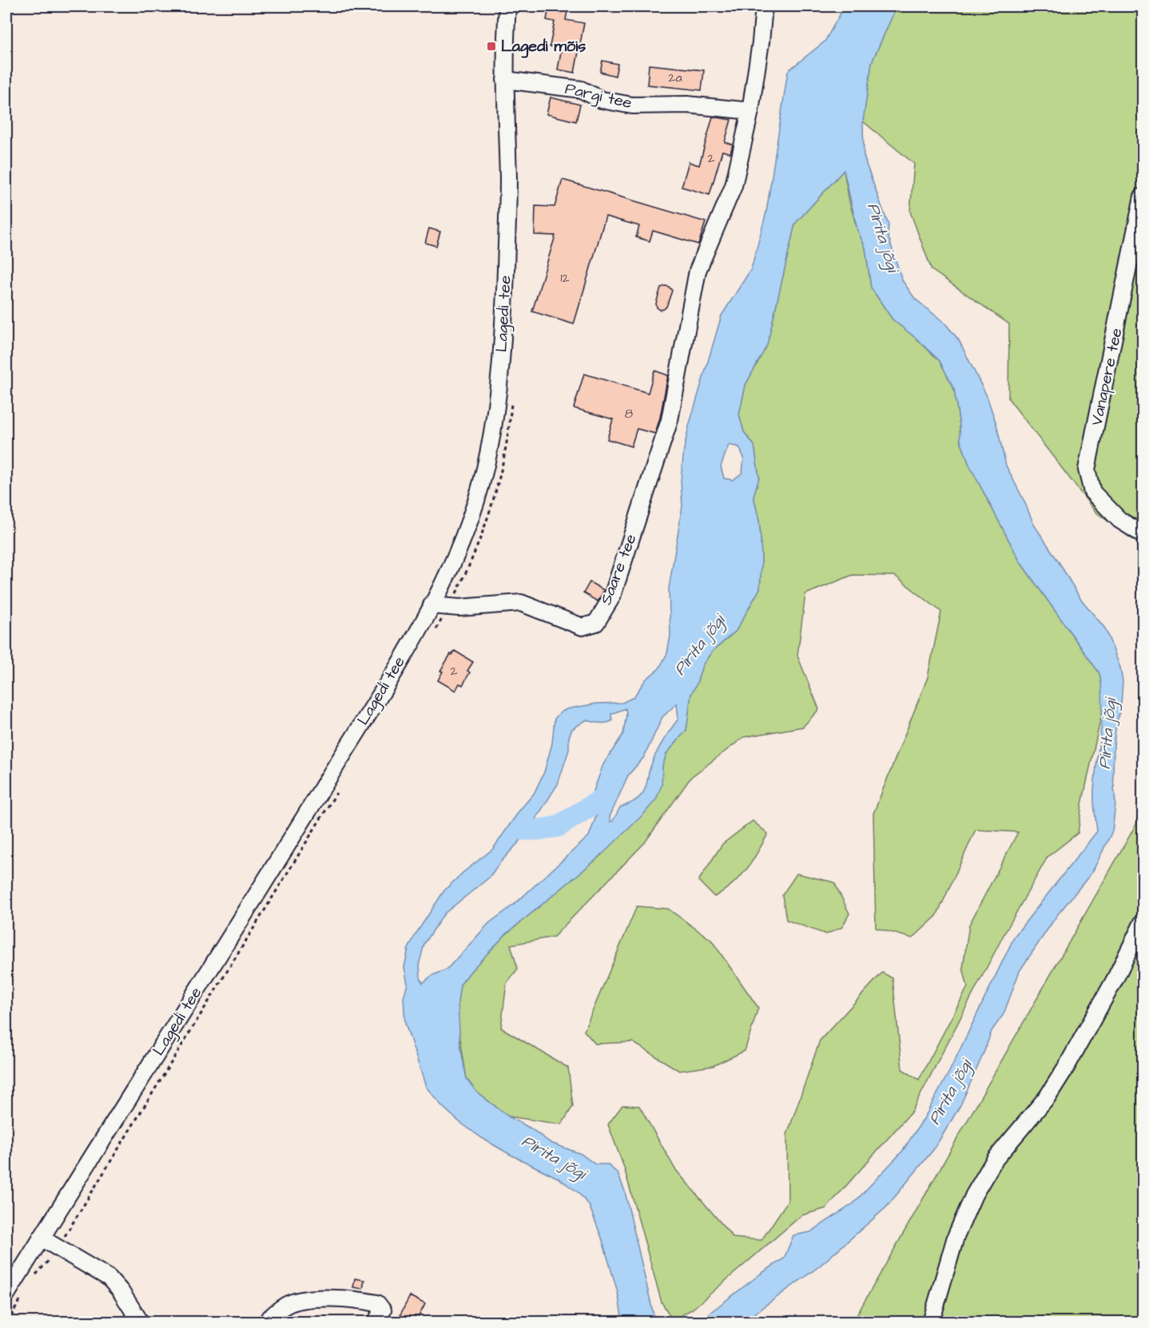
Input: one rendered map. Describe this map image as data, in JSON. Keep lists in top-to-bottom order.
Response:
{
  "streets": {
    "street": [
      "Pargi tee",
      "Lagedi tee",
      "Vanapere tee",
      "Saare tee"
    ]
  },
  "crossings": [
    ["Pargi tee", "Lagedi tee"],
    ["Pargi tee", "Saare tee"],
    ["Lagedi tee", "Saare tee"]
  ],
  "water": ["Pirita jõgi"],
  "places": {
    "transit": ["Lagedi mõis"]
  },
  "house_numbers": [
    "2a",
    "2",
    "12",
    "8",
    "2"
  ]
}
